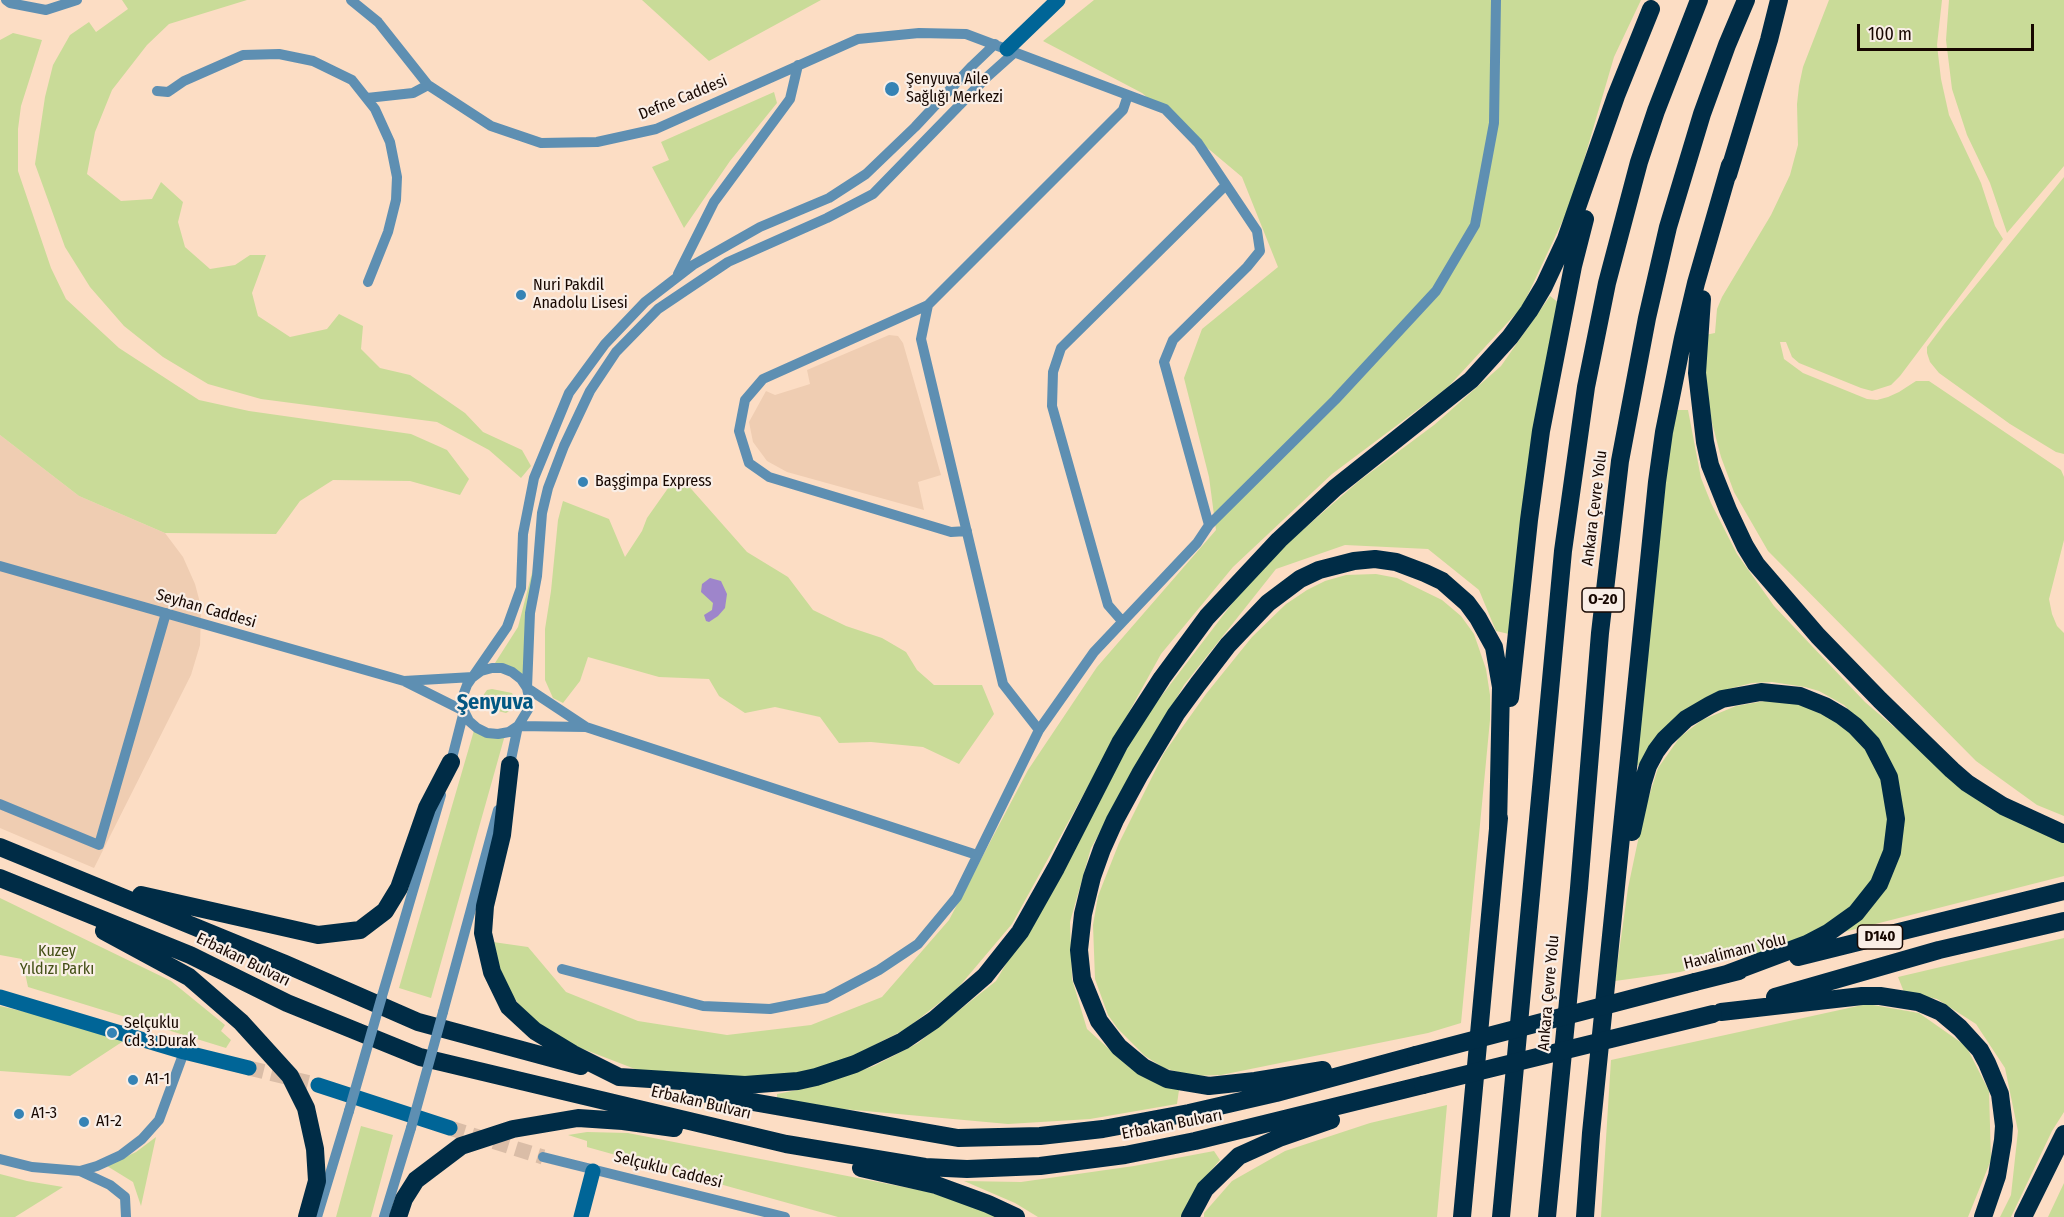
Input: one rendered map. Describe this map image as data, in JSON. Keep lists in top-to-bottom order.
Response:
{
  "streets": {
    "highway": [
      "Ankara Çevre Yolu",
      "O-20",
      "D140",
      "Havalimanı Yolu",
      "Erbakan Bulvarı"
    ],
    "street": ["Defne Caddesi", "Seyhan Caddesi", "Selçuklu Caddesi"]
  },
  "crossings": [
    ["Havalimanı Yolu", "Erbakan Bulvarı"]
  ],
  "districts": ["Şenyuva"],
  "parks": ["Kuzey Yıldızı Parkı"],
  "places": [
    "Şenyuva Aile Sağlığı Merkezi",
    "Nuri Pakdil Anadolu Lisesi",
    "Başgimpa Express",
    "Selçuklu Cd. 3.Durak",
    "A1-1",
    "A1-3",
    "A1-2"
  ],
  "scale_bar": "100 m"
}
